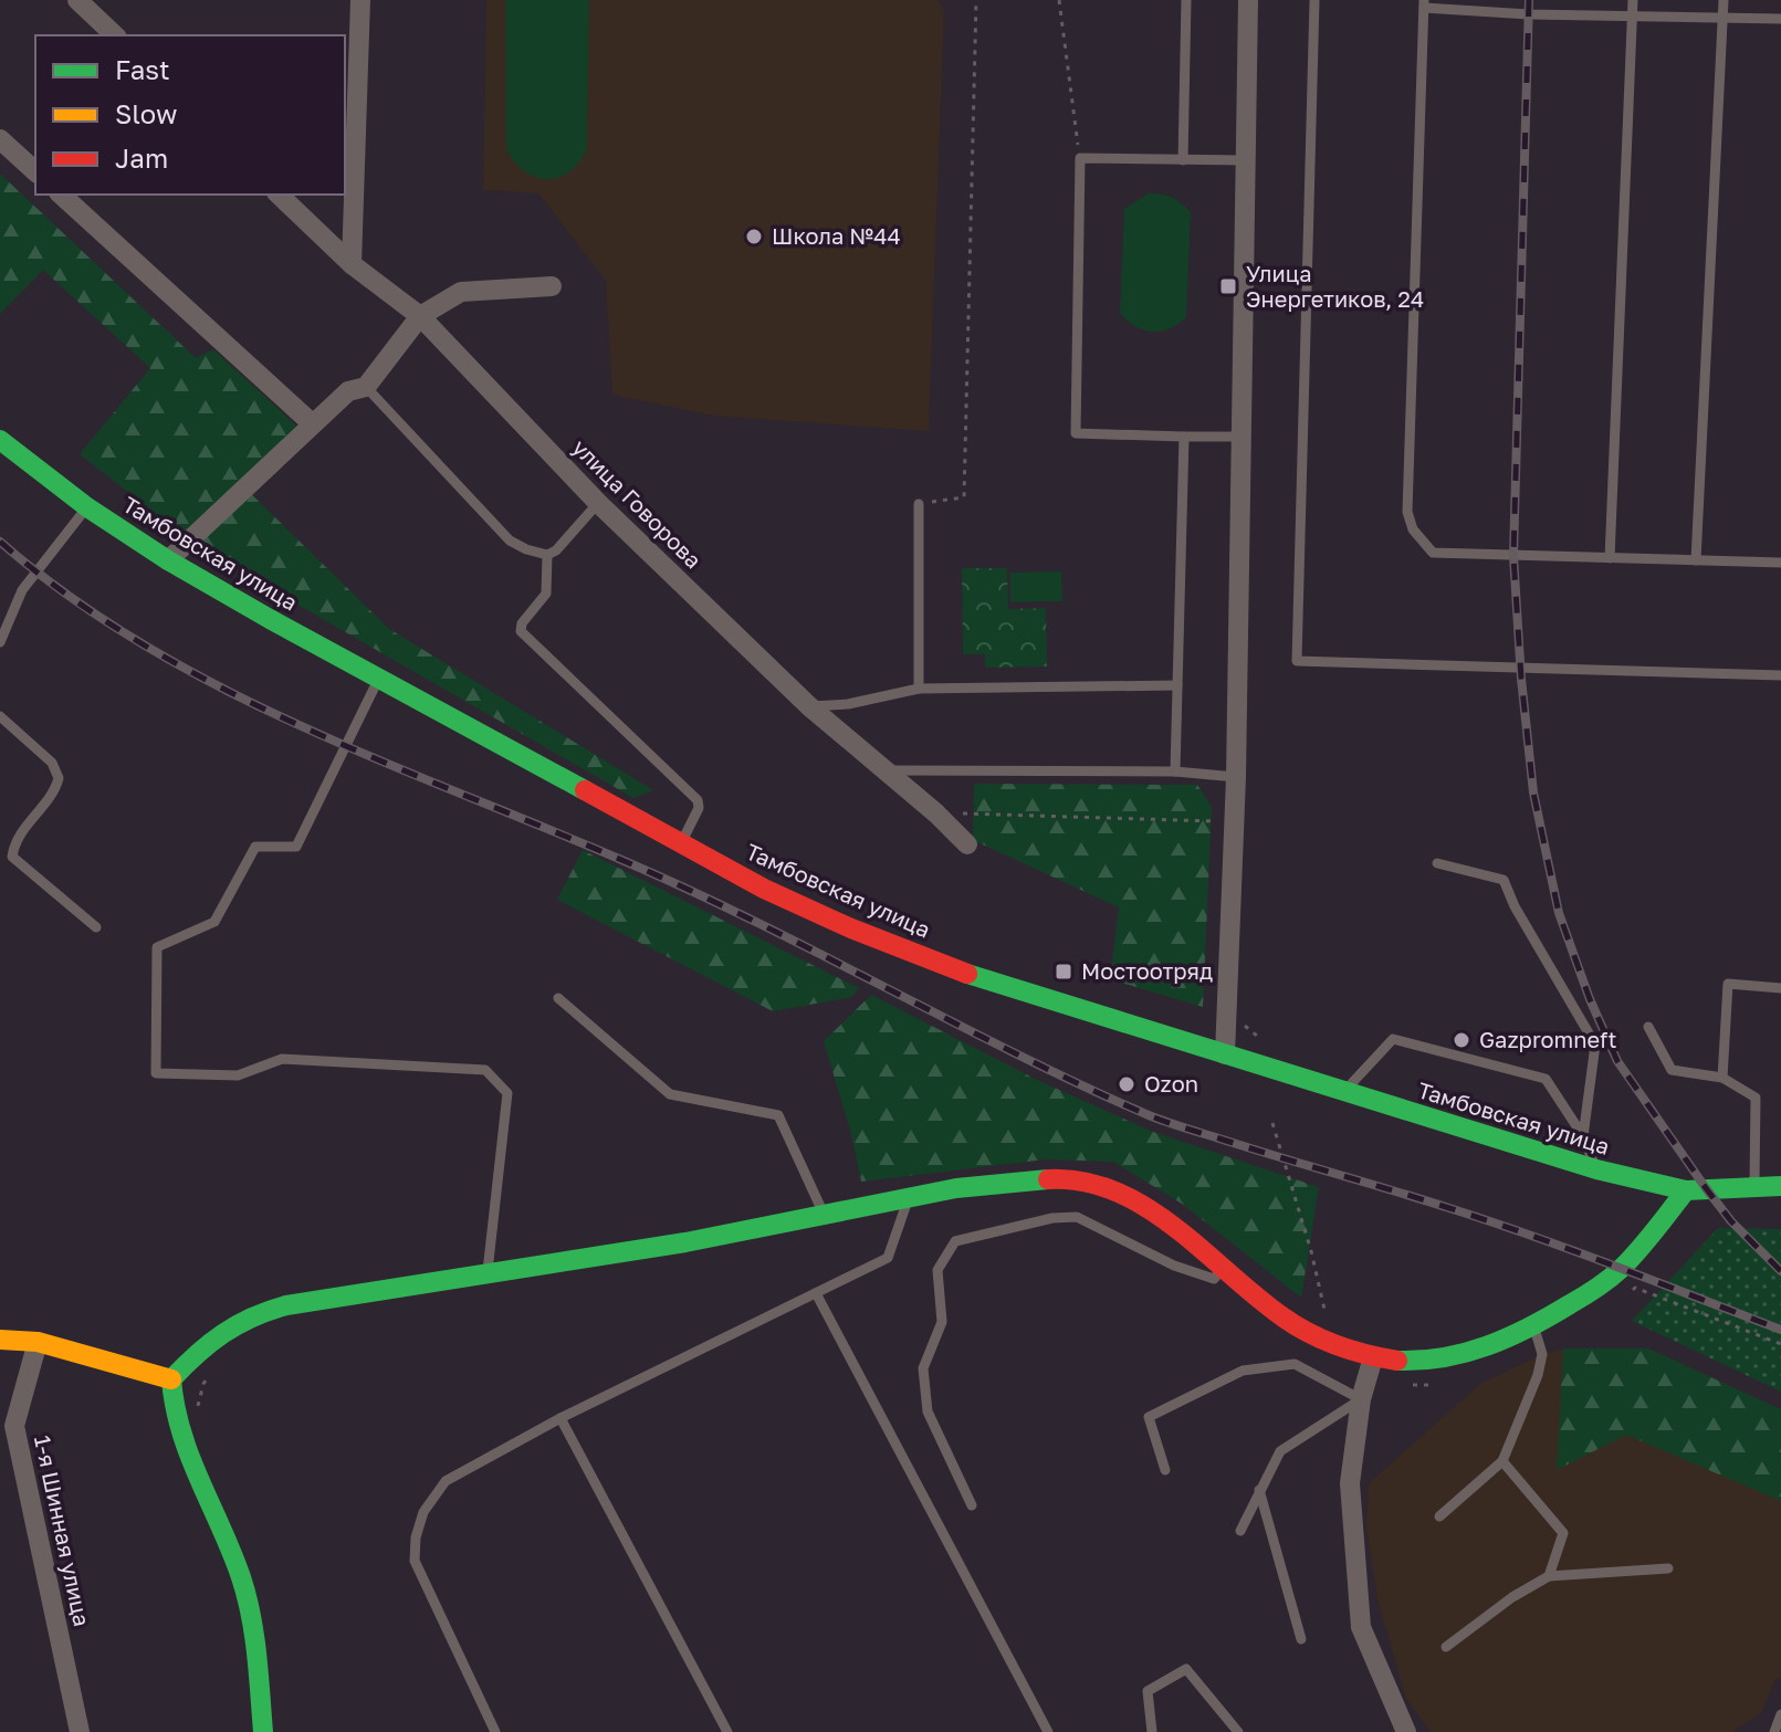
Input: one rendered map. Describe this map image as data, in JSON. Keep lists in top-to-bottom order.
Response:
{
  "streets": {
    "street": ["улица Говорова", "Тамбовская улица", "1-я Шинная улица"]
  },
  "places": {
    "other": ["Школа №44", "Gazpromneft", "Ozon"],
    "transit": ["Улица Энергетиков, 24", "Мостоотряд"]
  },
  "legend": ["Fast", "Slow", "Jam"]
}
